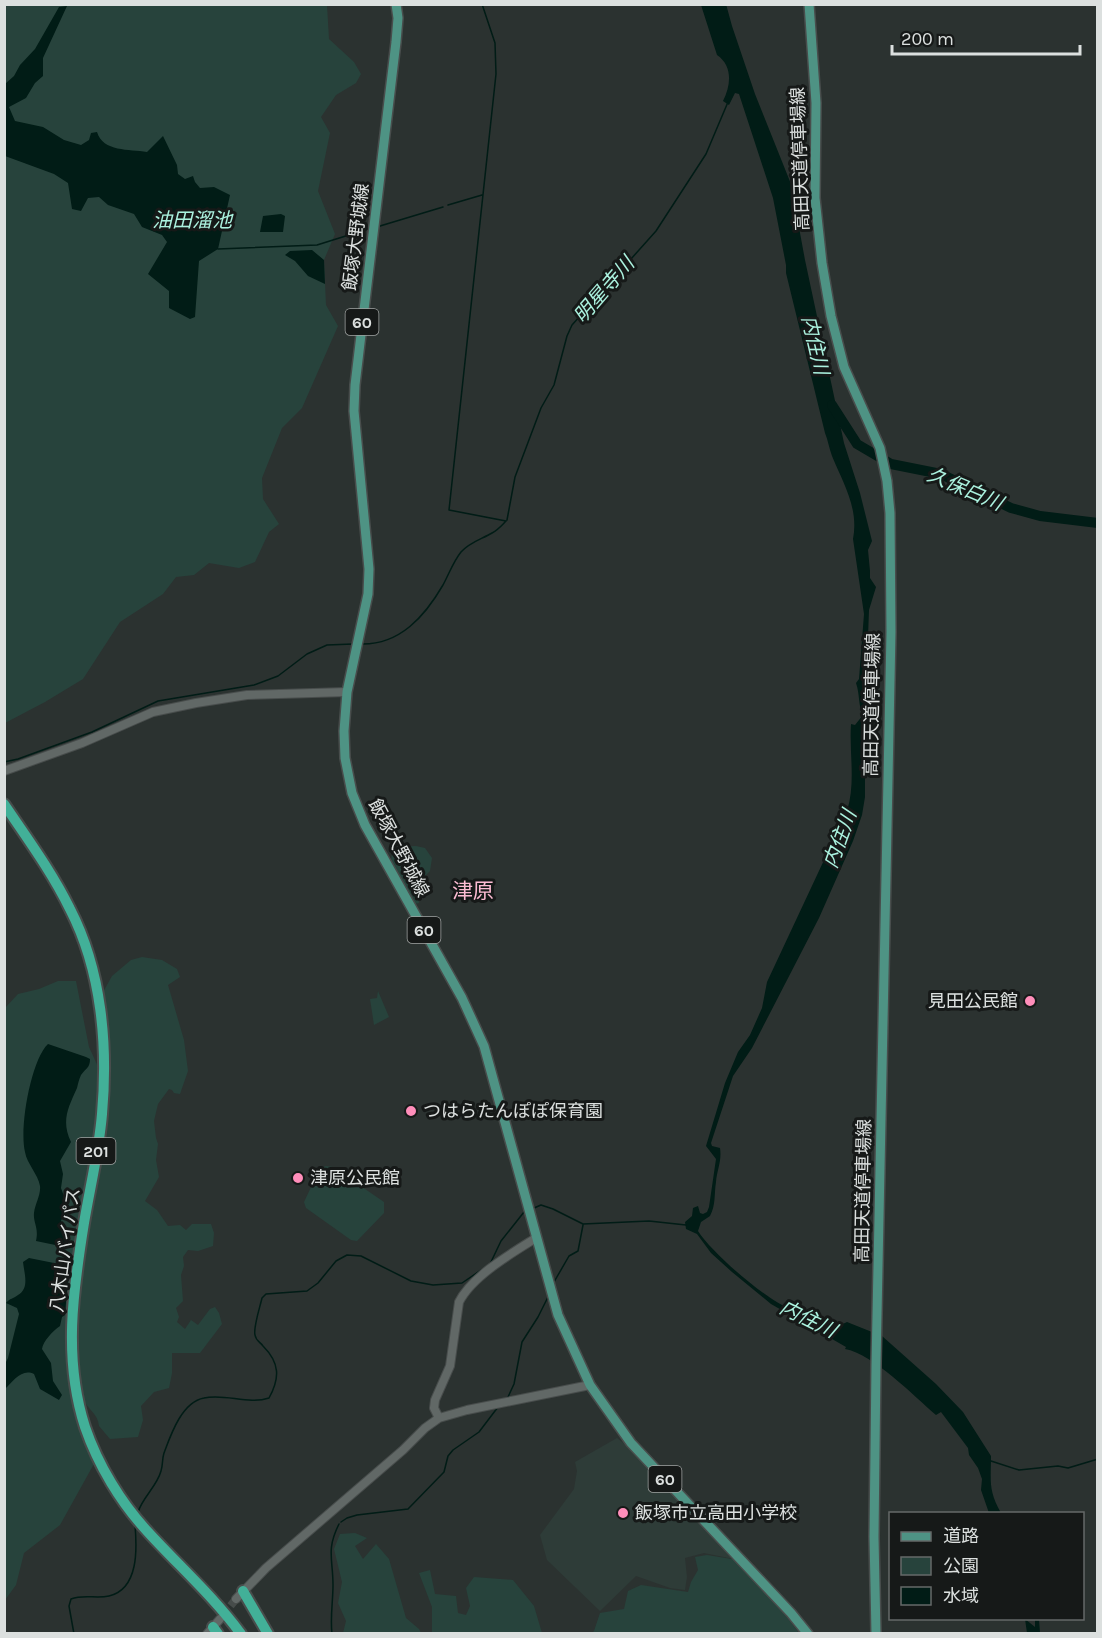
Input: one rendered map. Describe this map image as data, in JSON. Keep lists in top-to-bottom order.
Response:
{
  "streets": {
    "highway": ["201", "八木山バイパス"],
    "main road": ["高田天道停車場線", "飯塚大野城線", "60"]
  },
  "districts": ["津原"],
  "water": [
    "油田溜池",
    "明星寺川",
    "内住川",
    "久保白川"
  ],
  "places": [
    "見田公民館",
    "つはらたんぽぽ保育園",
    "津原公民館",
    "飯塚市立高田小学校"
  ],
  "legend": ["道路", "公園", "水域"],
  "scale_bar": "200 m"
}
